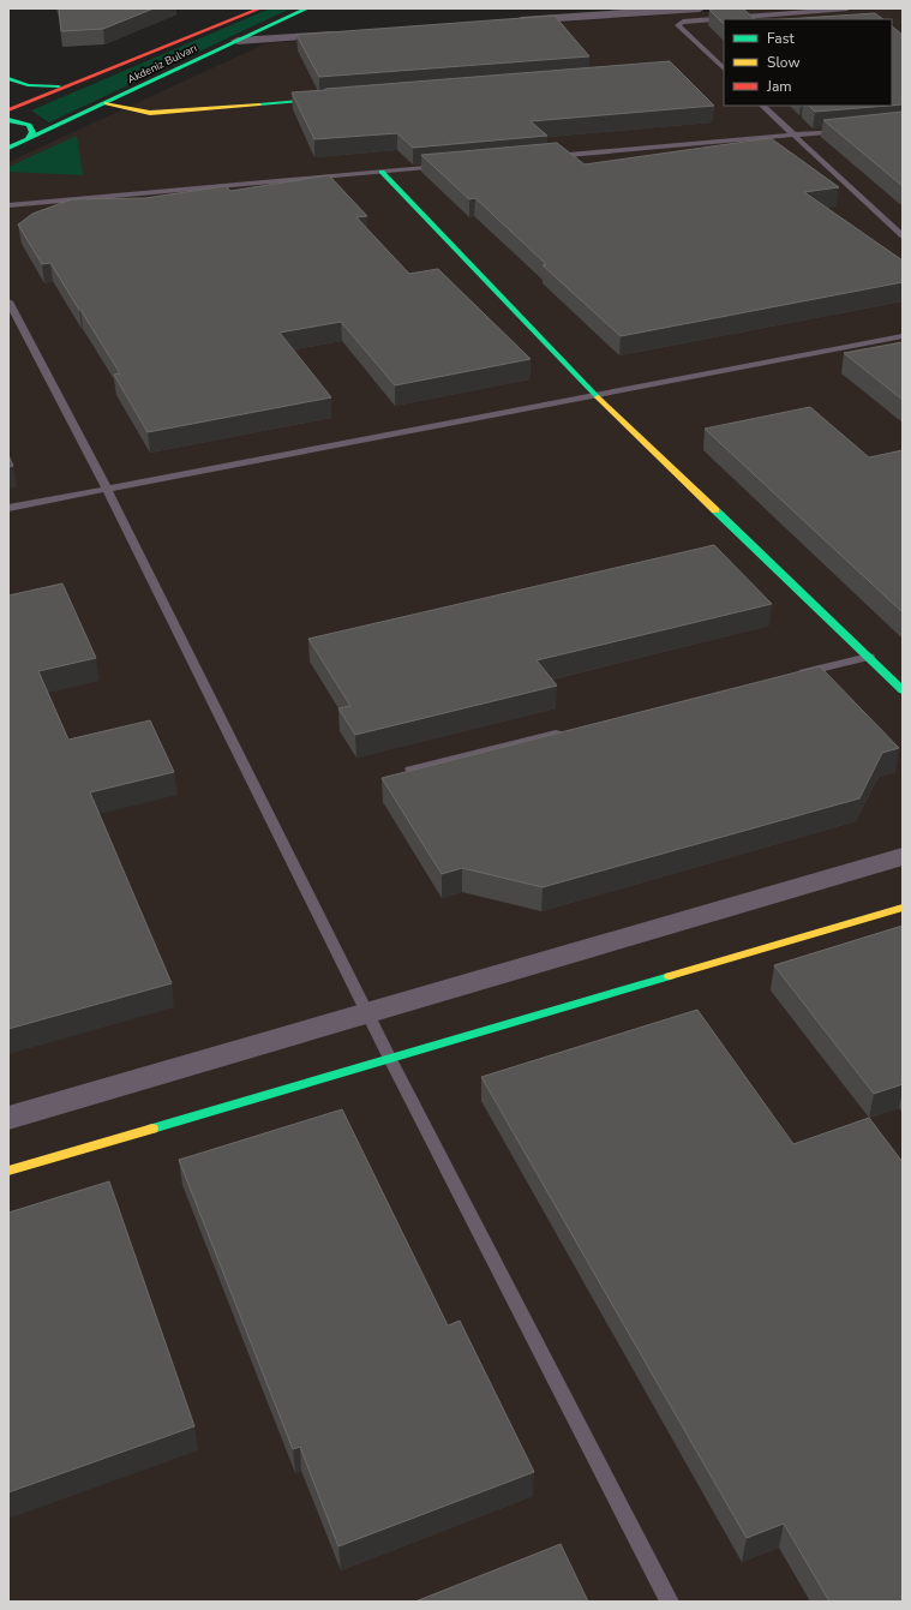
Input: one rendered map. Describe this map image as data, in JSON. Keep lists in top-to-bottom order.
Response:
{
  "streets": {
    "street": ["Akdeniz Bulvarı"]
  },
  "legend": ["Fast", "Slow", "Jam"]
}
